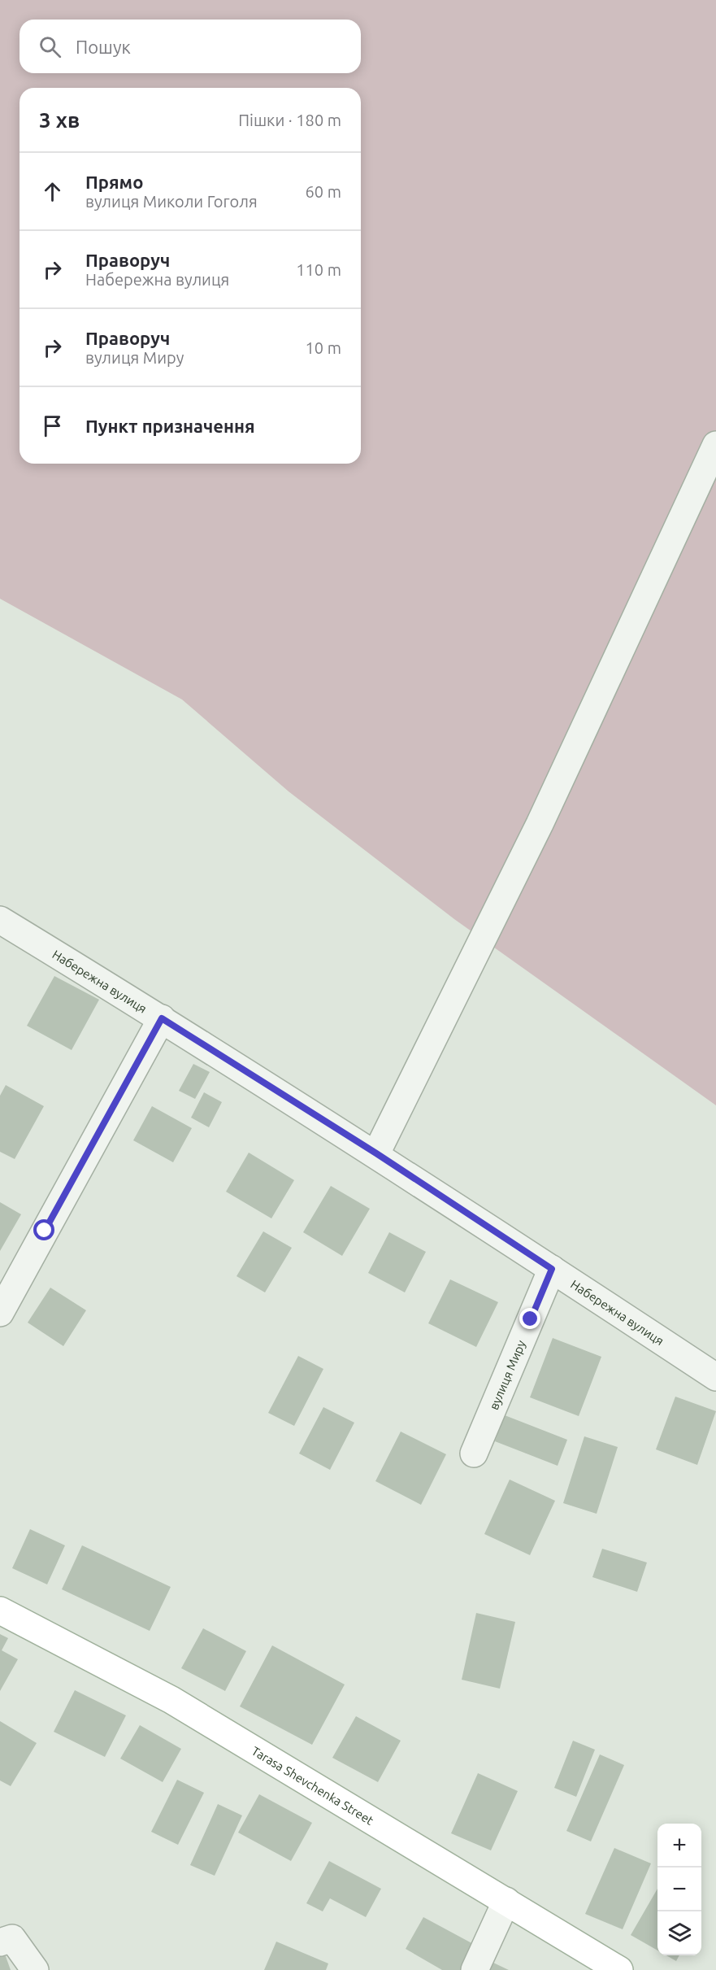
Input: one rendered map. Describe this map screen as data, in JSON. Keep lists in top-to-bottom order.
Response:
{
  "streets": {
    "main road": ["Tarasa Shevchenka Street"],
    "street": ["Набережна вулиця", "вулиця Миру"]
  },
  "crossings": [
    ["Набережна вулиця", "вулиця Миру"]
  ],
  "page": {
    "search": "Пошук",
    "heading": ["3 хв", "Пішки · 180 m"],
    "list": [
      ["Прямо", "вулиця Миколи Гоголя", "60 m"],
      ["Праворуч", "Набережна вулиця", "110 m"],
      ["Праворуч", "вулиця Миру", "10 m"],
      "Пункт призначення"
    ],
    "map_buttons": ["+", "−"]
  }
}
